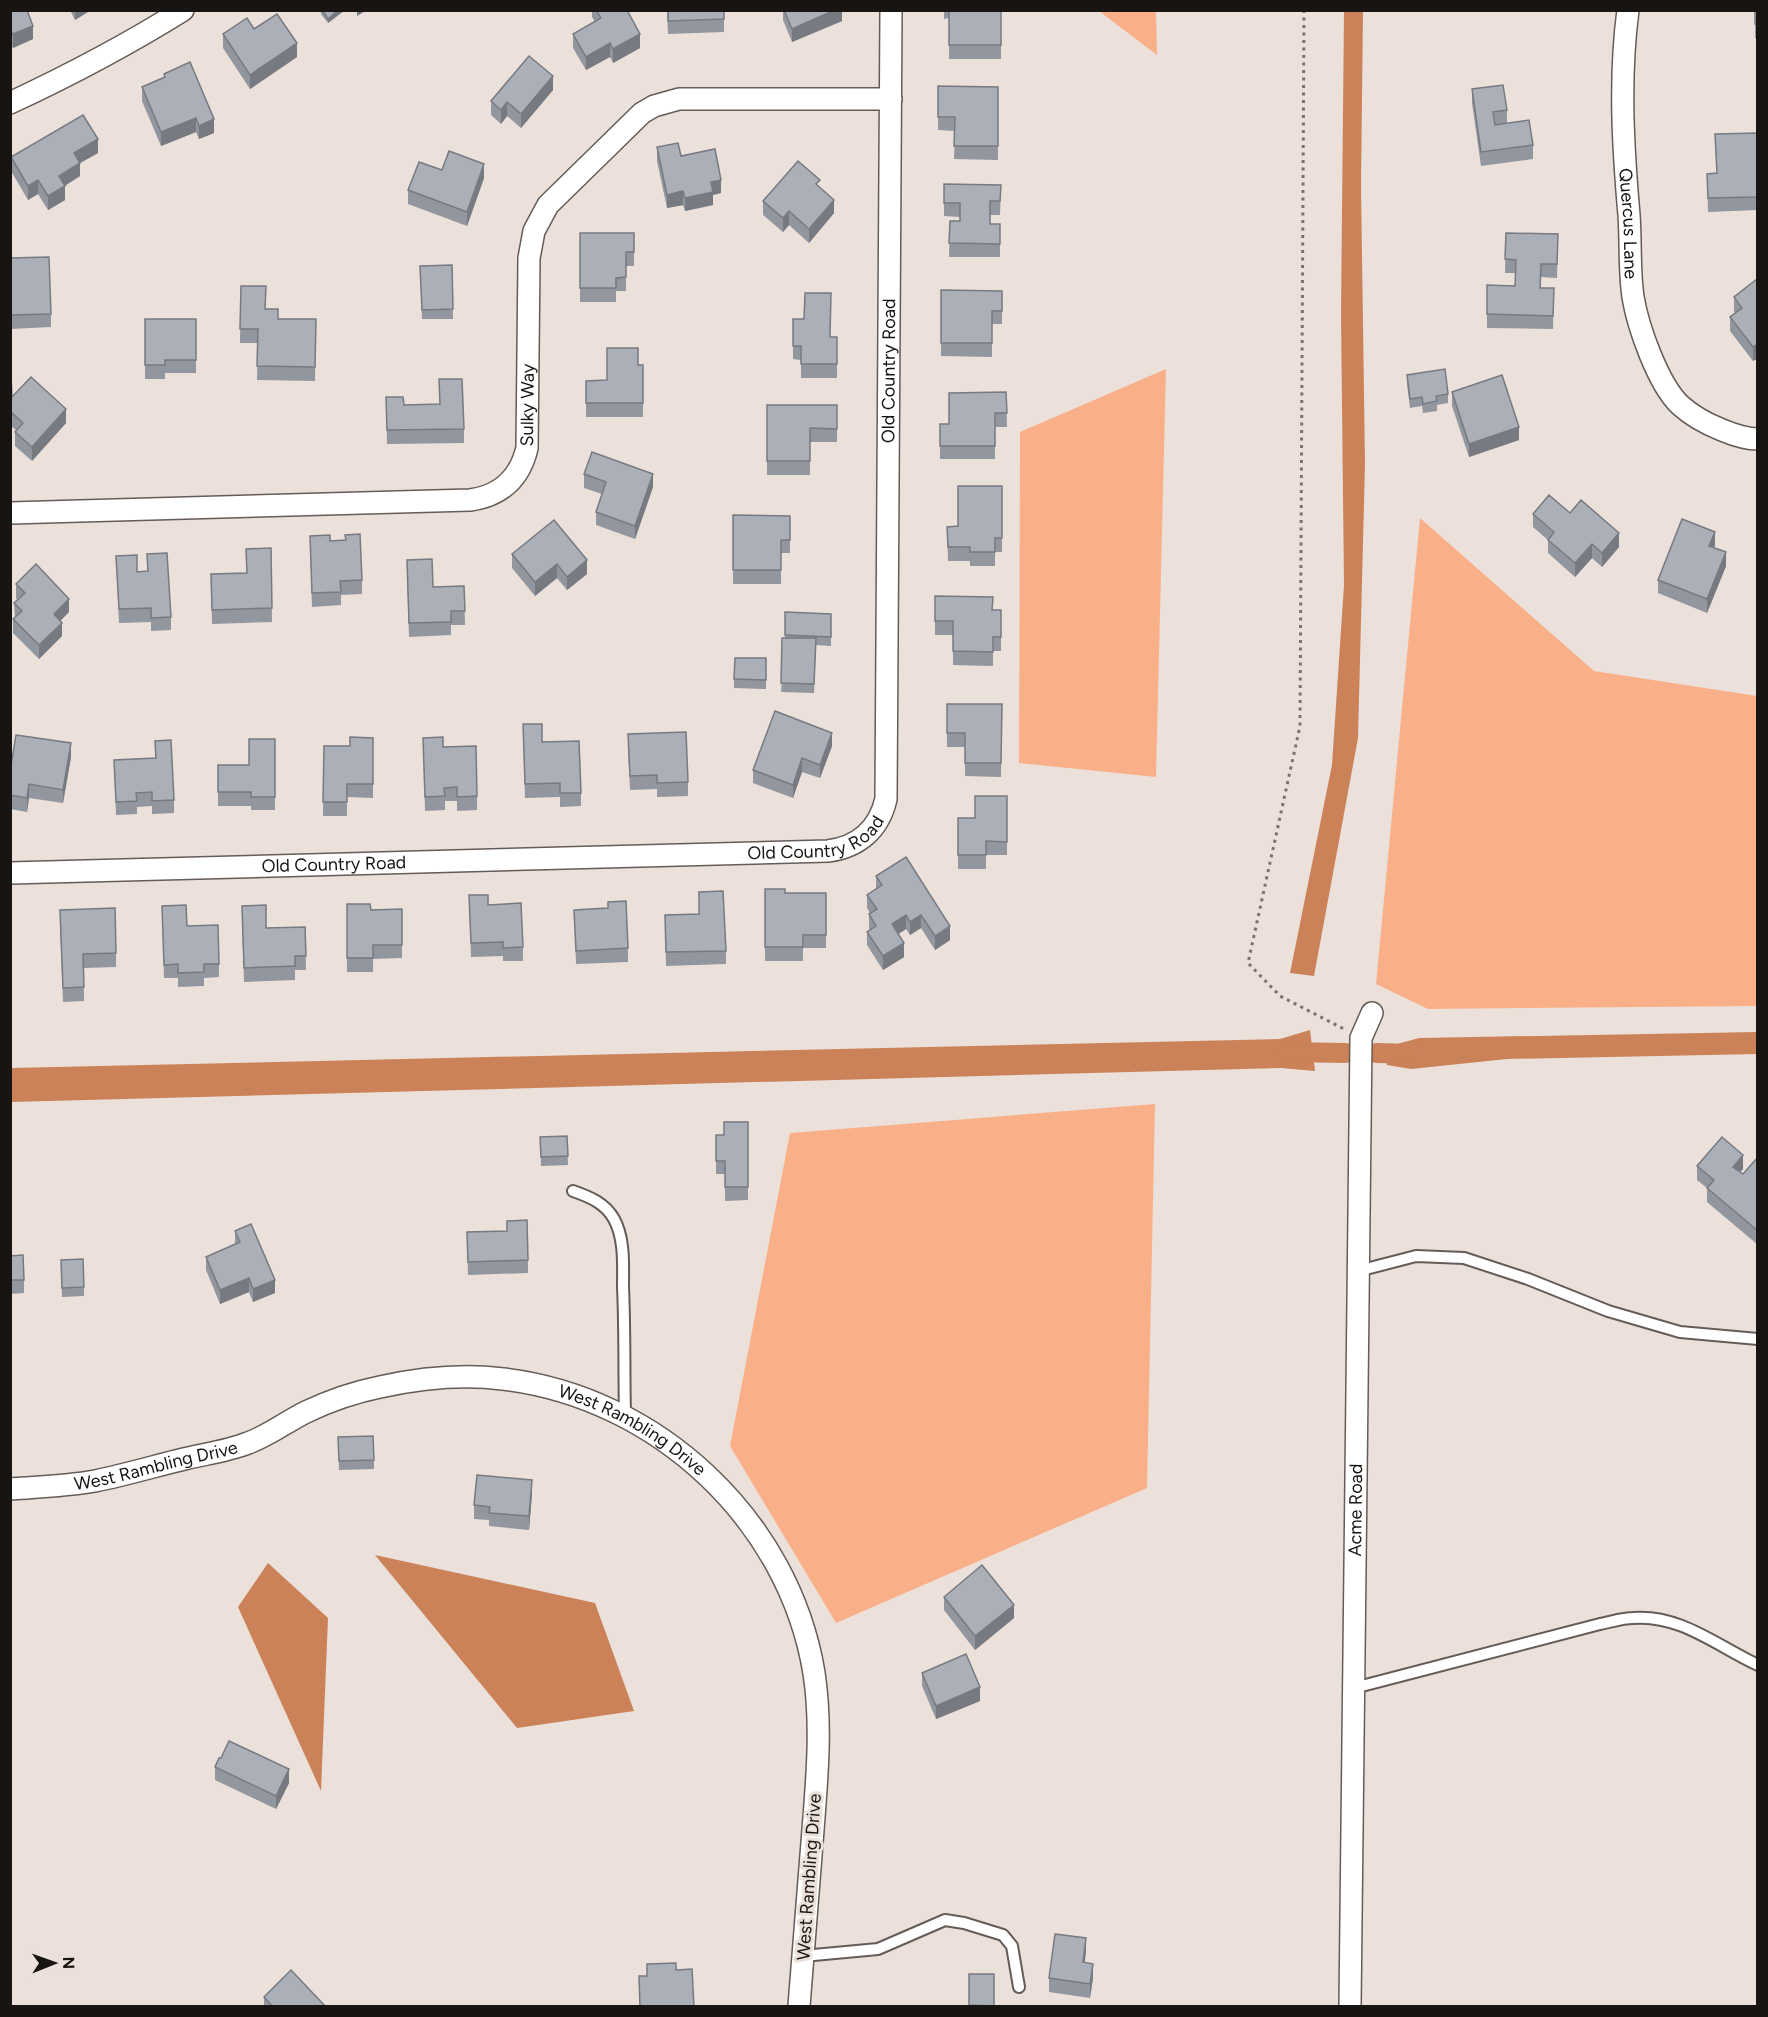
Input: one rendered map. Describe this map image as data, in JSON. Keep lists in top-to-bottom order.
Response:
{
  "streets": {
    "street": [
      "Quercus Lane",
      "Old Country Road",
      "Sulky Way",
      "West Rambling Drive",
      "Acme Road"
    ]
  },
  "crossings": [
    ["Old Country Road", "Sulky Way"]
  ],
  "north": "right"
}
